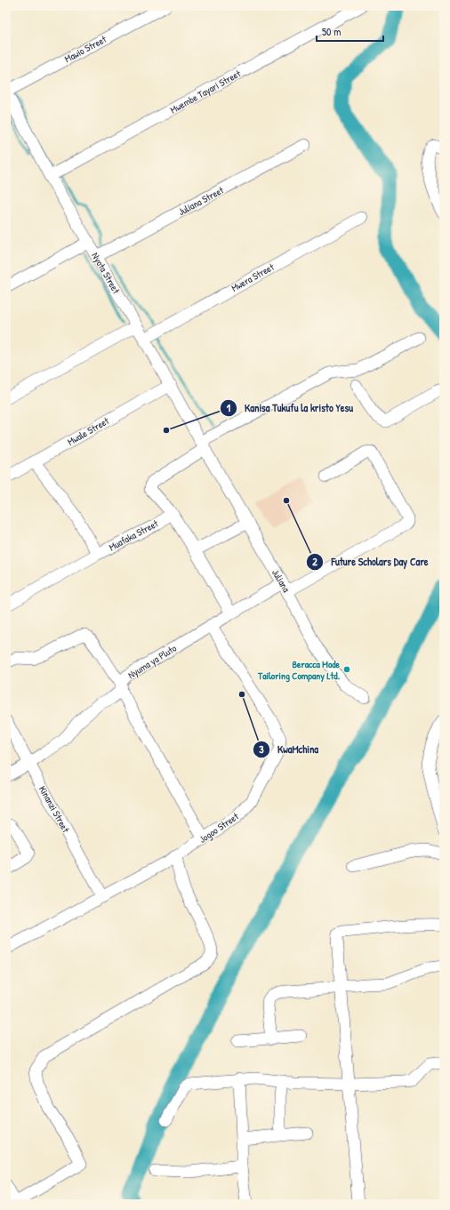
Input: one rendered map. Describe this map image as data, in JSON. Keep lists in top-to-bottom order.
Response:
{
  "streets": {
    "street": [
      "Mawio Street",
      "Mwembe Tayari Street",
      "Juliana Street",
      "Nyota Street",
      "Mwera Street",
      "Mwale Street",
      "Muafaka Street",
      "Juliana",
      "Nyuma ya Pluto",
      "Kinanzi Street",
      "Jogoo Street"
    ]
  },
  "crossings": [
    ["Mawio Street", "Nyota Street"],
    ["Mwembe Tayari Street", "Nyota Street"],
    ["Juliana Street", "Nyota Street"],
    ["Nyota Street", "Mwera Street"],
    ["Nyota Street", "Mwale Street"],
    ["Nyota Street", "Juliana"],
    ["Juliana", "Nyuma ya Pluto"],
    ["Nyuma ya Pluto", "Jogoo Street"],
    ["Kinanzi Street", "Jogoo Street"]
  ],
  "places": [
    "Kanisa Tukufu la kristo Yesu",
    "Future Scholars Day Care",
    "Beracca Mode Tailoring Company Ltd.",
    "KwaMchina"
  ],
  "scale_bar": "50 m"
}
